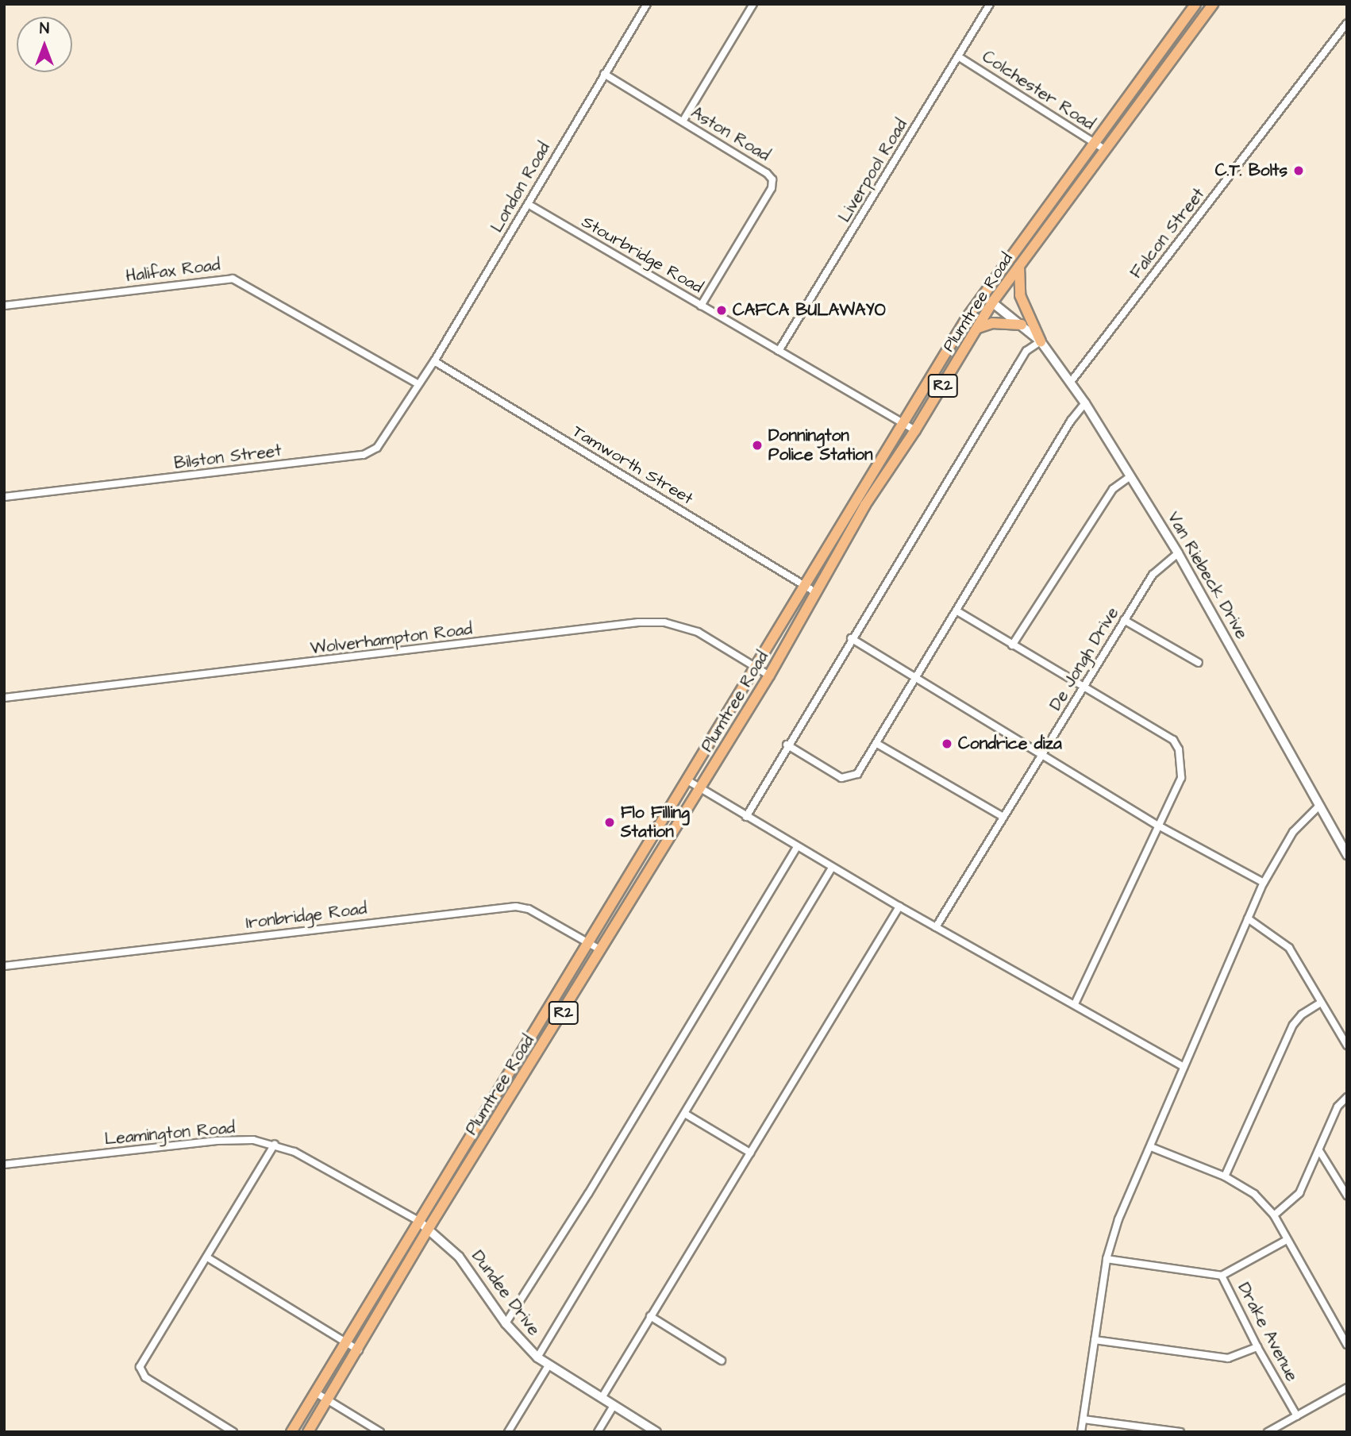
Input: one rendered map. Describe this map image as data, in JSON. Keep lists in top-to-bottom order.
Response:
{
  "streets": {
    "highway": ["Plumtree Road", "R2"],
    "street": [
      "Colchester Road",
      "Aston Road",
      "Liverpool Road",
      "London Road",
      "Falcon Street",
      "Stourbridge Road",
      "Halifax Road",
      "Bilston Street",
      "Tamworth Street",
      "Van Riebeck Drive",
      "Wolverhampton Road",
      "De Jongh Drive",
      "Ironbridge Road",
      "Leamington Road",
      "Dundee Drive",
      "Drake Avenue"
    ]
  },
  "crossings": [
    ["Colchester Road", "Liverpool Road"],
    ["Colchester Road", "Plumtree Road"],
    ["Aston Road", "London Road"],
    ["Aston Road", "Stourbridge Road"],
    ["Liverpool Road", "Stourbridge Road"],
    ["London Road", "Stourbridge Road"],
    ["London Road", "Halifax Road"],
    ["London Road", "Bilston Street"],
    ["London Road", "Tamworth Street"],
    ["Falcon Street", "Van Riebeck Drive"],
    ["Stourbridge Road", "Plumtree Road"],
    ["Halifax Road", "Bilston Street"],
    ["Plumtree Road", "Tamworth Street"],
    ["Plumtree Road", "Van Riebeck Drive"],
    ["Plumtree Road", "Wolverhampton Road"],
    ["Plumtree Road", "Ironbridge Road"],
    ["Plumtree Road", "Leamington Road"],
    ["Plumtree Road", "Dundee Drive"],
    ["Van Riebeck Drive", "De Jongh Drive"],
    ["Leamington Road", "Dundee Drive"]
  ],
  "places": [
    "C.T. Bolts",
    "CAFCA BULAWAYO",
    "Donnington Police Station",
    "Condrice diza",
    "Flo Filling Station"
  ],
  "north": "top"
}
